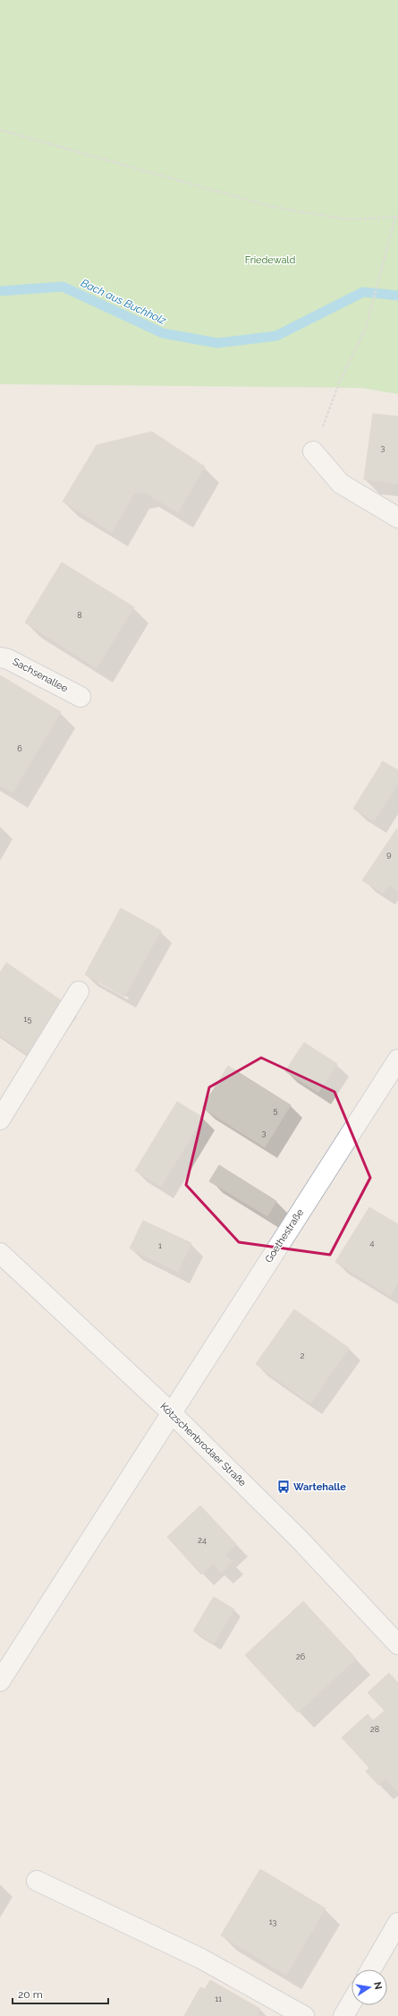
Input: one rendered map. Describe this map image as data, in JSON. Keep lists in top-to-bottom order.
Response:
{
  "streets": {
    "street": ["Sachsenallee", "Goethestraße", "Kötzschenbrodaer Straße"]
  },
  "crossings": [
    ["Goethestraße", "Kötzschenbrodaer Straße"]
  ],
  "water": ["Bach aus Buchholz"],
  "parks": ["Friedewald"],
  "places": {
    "bus stop": ["Wartehalle"]
  },
  "house_numbers": [
    "3",
    "8",
    "6",
    "9",
    "15",
    "5",
    "3",
    "4",
    "1",
    "2",
    "24",
    "26",
    "28",
    "13",
    "11"
  ],
  "scale_bar": "20 m",
  "north": "right"
}
